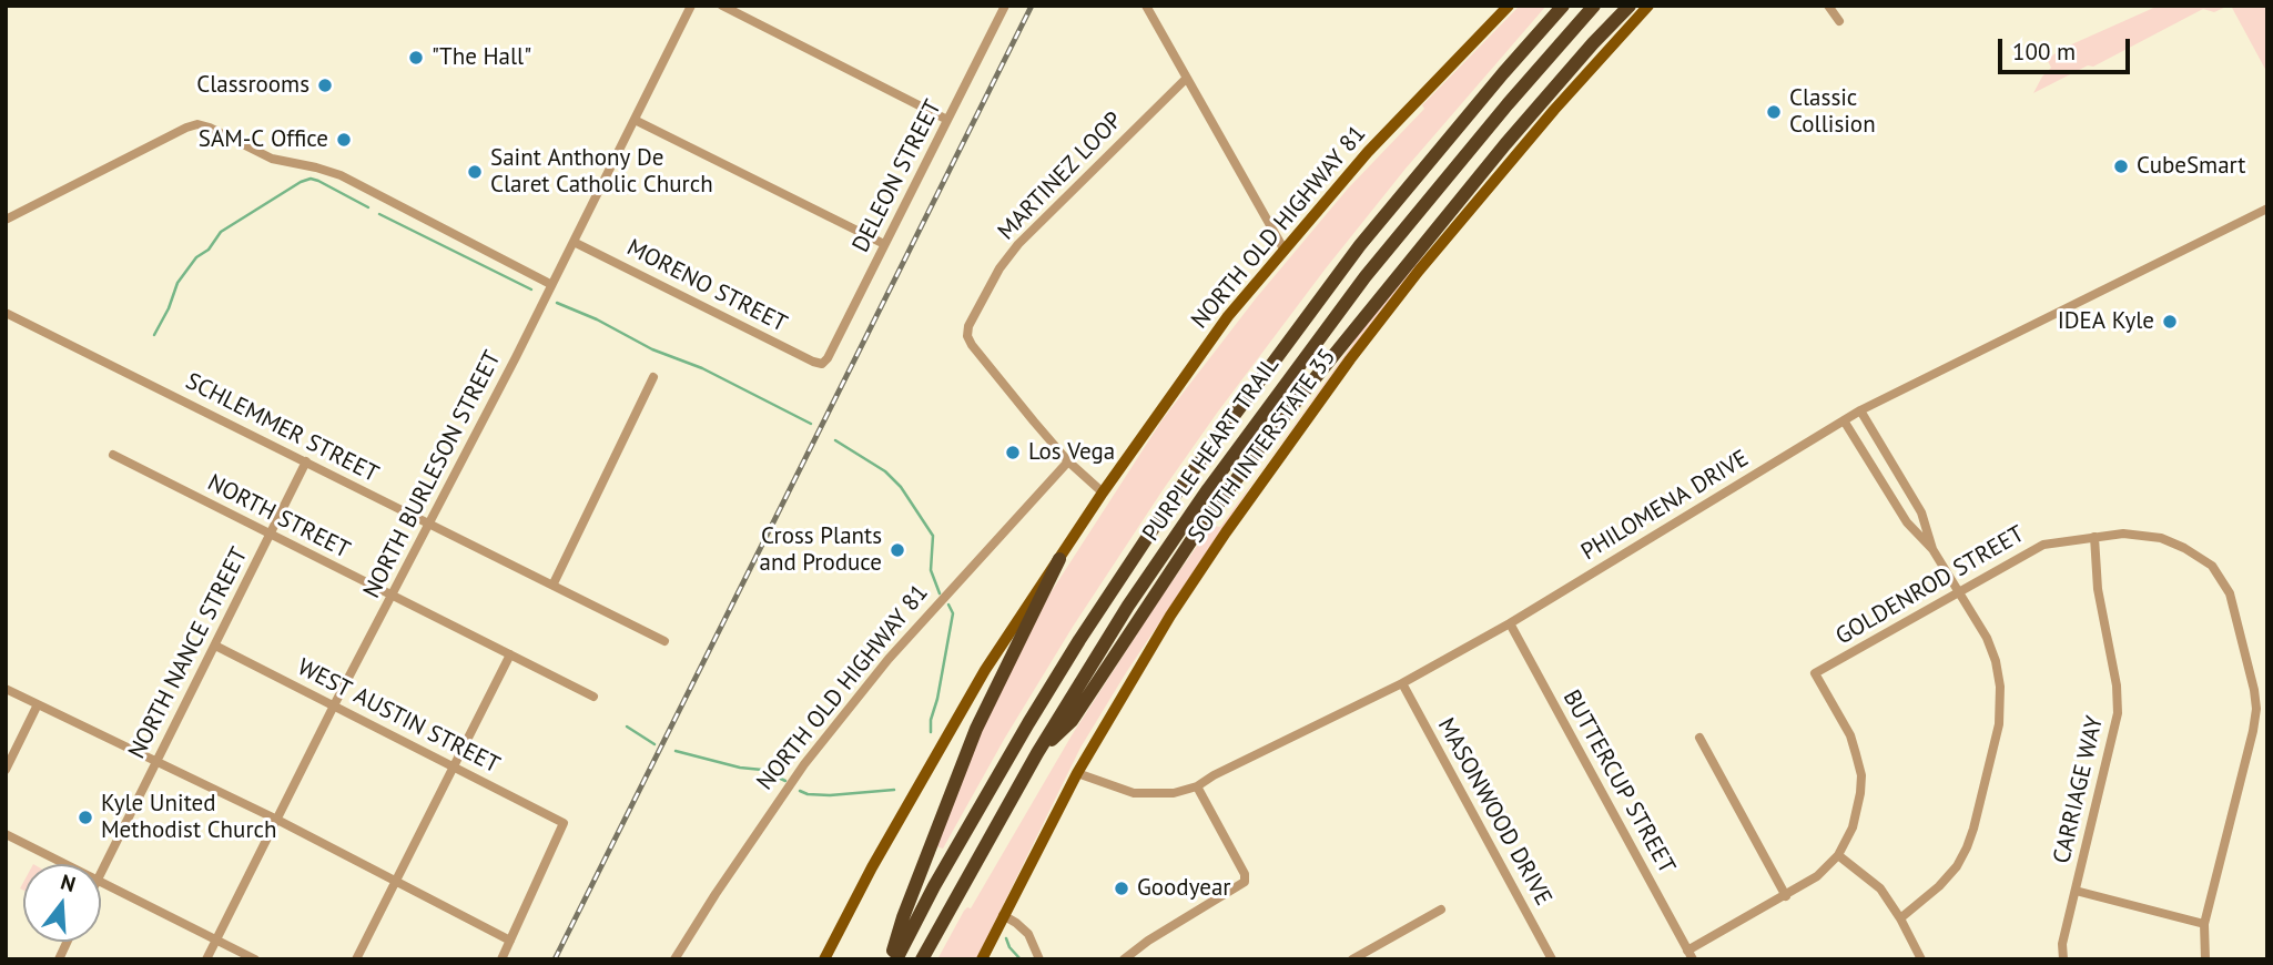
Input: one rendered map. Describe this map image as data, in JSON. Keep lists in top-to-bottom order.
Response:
{
  "streets": {
    "highway": ["PURPLE HEART TRAIL"],
    "main road": ["NORTH OLD HIGHWAY 81", "SOUTH INTERSTATE 35"],
    "street": [
      "DELEON STREET",
      "MARTINEZ LOOP",
      "MORENO STREET",
      "SCHLEMMER STREET",
      "NORTH BURLESON STREET",
      "PHILOMENA DRIVE",
      "NORTH STREET",
      "GOLDENROD STREET",
      "NORTH NANCE STREET",
      "WEST AUSTIN STREET",
      "BUTTERCUP STREET",
      "CARRIAGE WAY",
      "MASONWOOD DRIVE"
    ]
  },
  "crossings": [
    ["DELEON STREET", "MORENO STREET"],
    ["MARTINEZ LOOP", "NORTH OLD HIGHWAY 81"],
    ["MORENO STREET", "NORTH BURLESON STREET"],
    ["SCHLEMMER STREET", "NORTH BURLESON STREET"],
    ["SCHLEMMER STREET", "NORTH NANCE STREET"],
    ["SOUTH INTERSTATE 35", "PHILOMENA DRIVE"],
    ["NORTH BURLESON STREET", "NORTH STREET"],
    ["NORTH BURLESON STREET", "WEST AUSTIN STREET"],
    ["PHILOMENA DRIVE", "BUTTERCUP STREET"],
    ["PHILOMENA DRIVE", "MASONWOOD DRIVE"],
    ["NORTH STREET", "NORTH NANCE STREET"],
    ["GOLDENROD STREET", "BUTTERCUP STREET"],
    ["GOLDENROD STREET", "CARRIAGE WAY"],
    ["NORTH NANCE STREET", "WEST AUSTIN STREET"]
  ],
  "places": [
    "\"The Hall\"",
    "Classrooms",
    "Classic Collision",
    "SAM-C Office",
    "CubeSmart",
    "Saint Anthony De Claret Catholic Church",
    "IDEA Kyle",
    "Los Vega",
    "Cross Plants and Produce",
    "Kyle United Methodist Church",
    "Goodyear"
  ],
  "scale_bar": "100 m",
  "north": "top"
}
